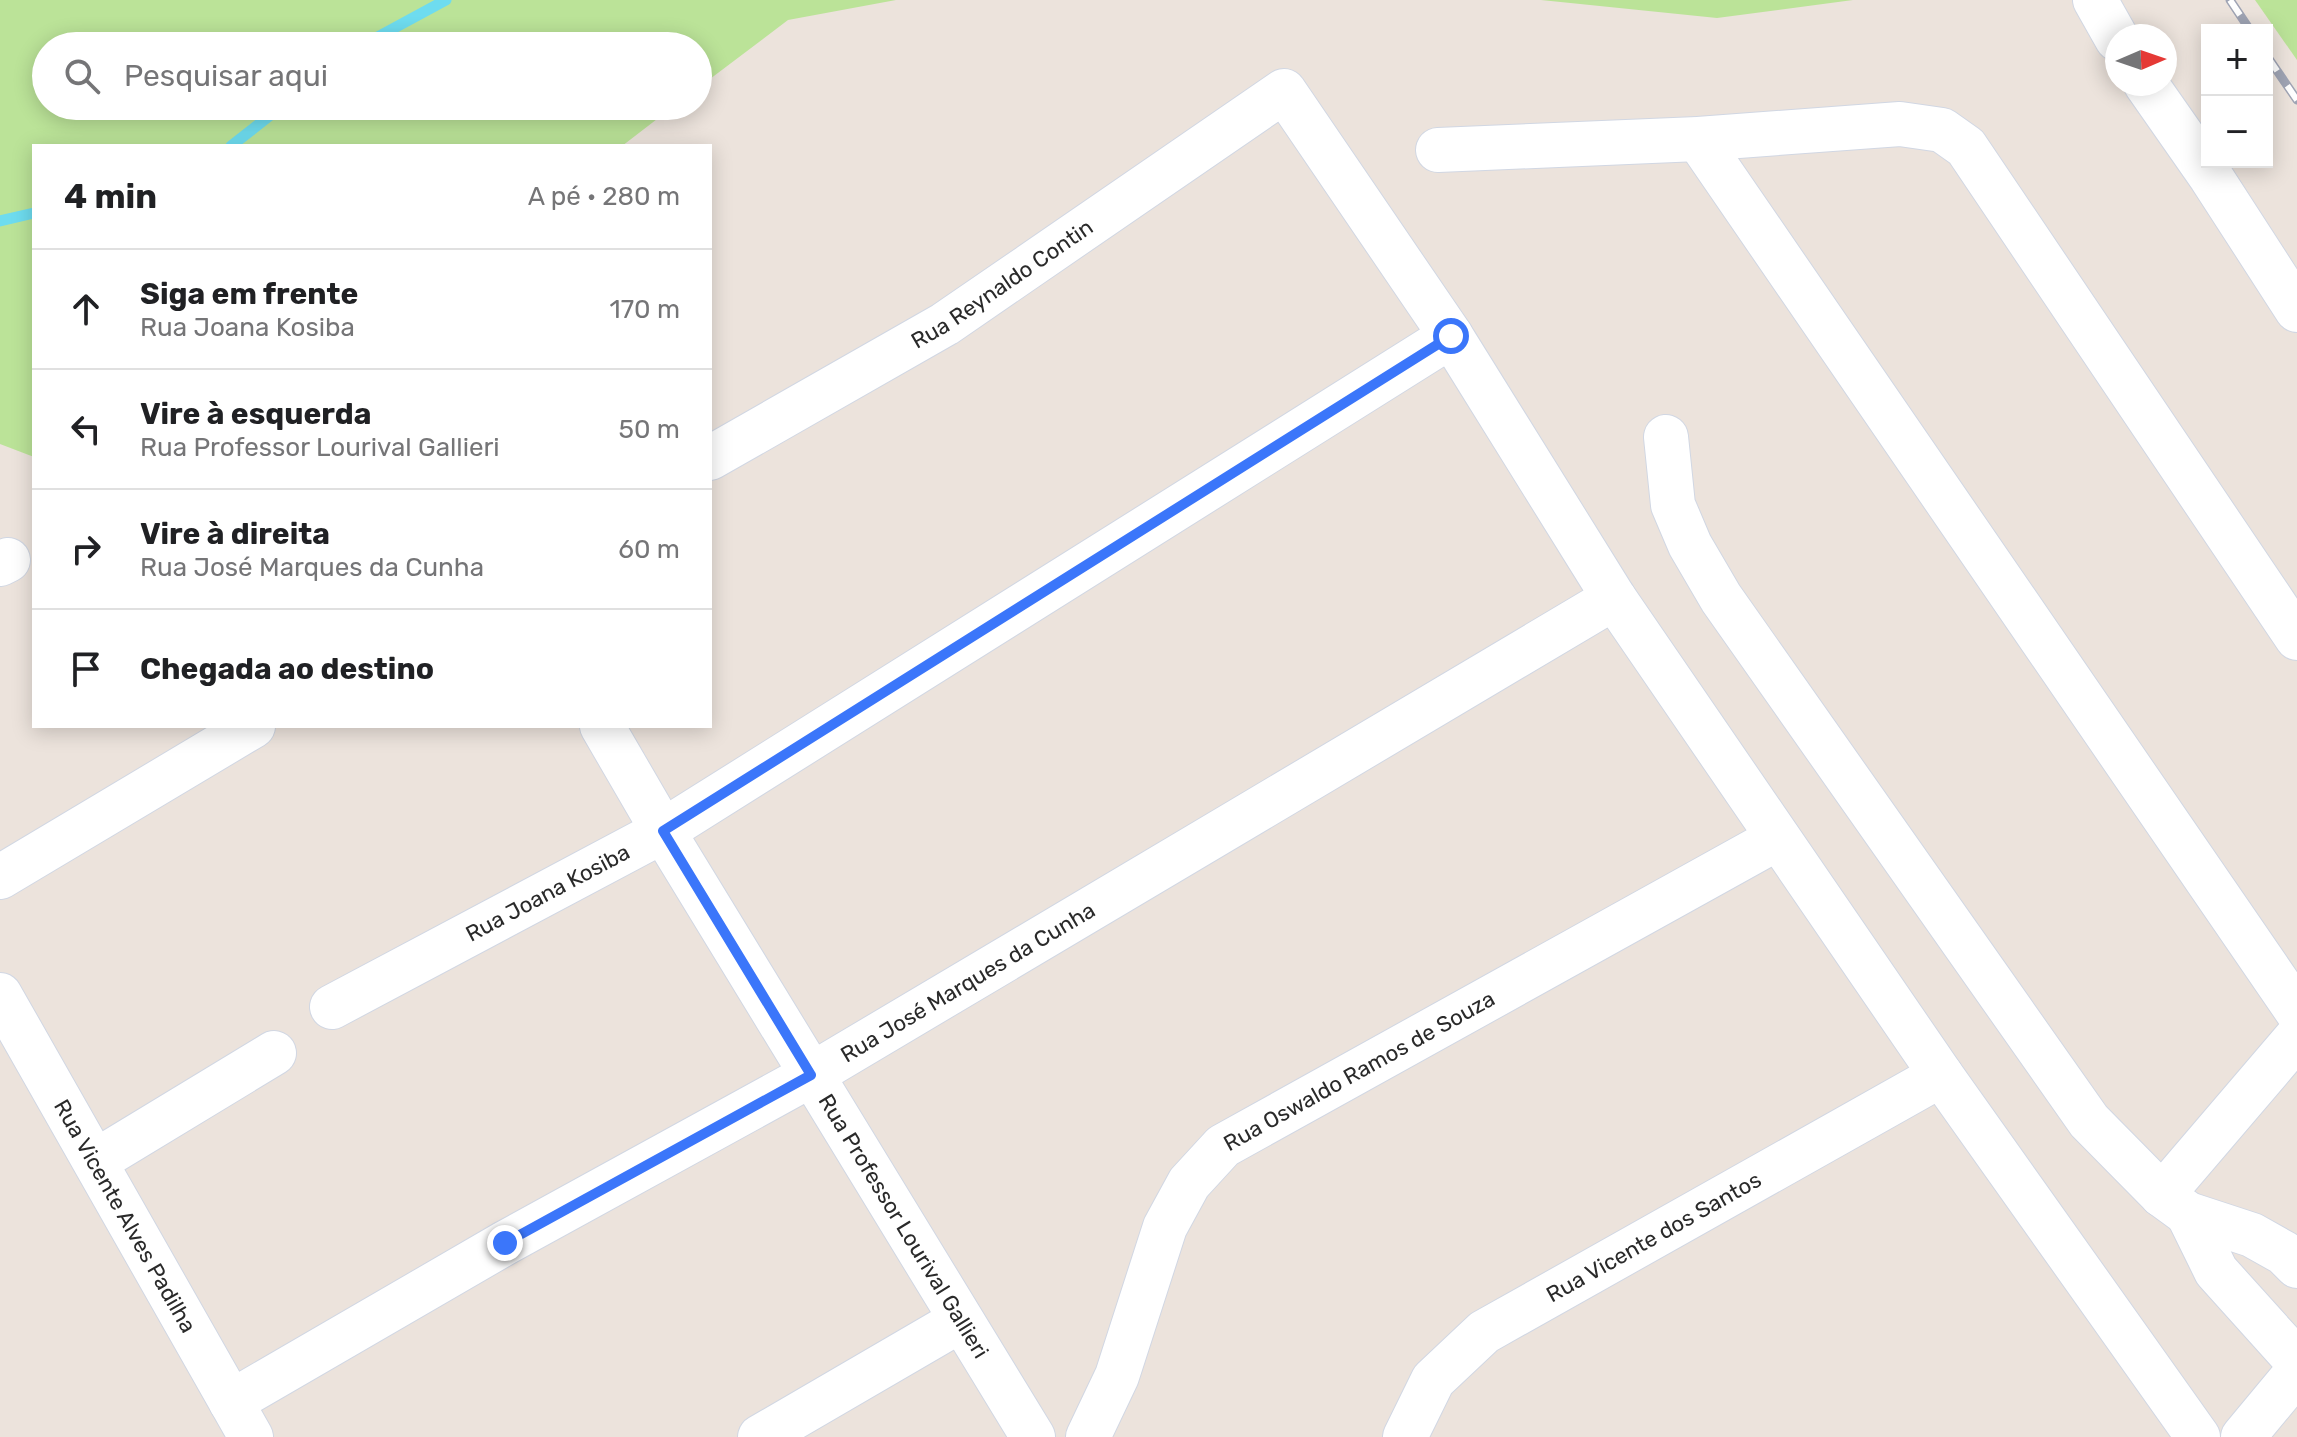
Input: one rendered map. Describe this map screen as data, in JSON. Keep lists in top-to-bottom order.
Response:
{
  "streets": {
    "street": [
      "Rua Reynaldo Contin",
      "Rua Joana Kosiba",
      "Rua José Marques da Cunha",
      "Rua Oswaldo Ramos de Souza",
      "Rua Vicente Alves Padilha",
      "Rua Professor Lourival Gallieri",
      "Rua Vicente dos Santos"
    ]
  },
  "crossings": [
    ["Rua Reynaldo Contin", "Rua Joana Kosiba"],
    ["Rua Joana Kosiba", "Rua Professor Lourival Gallieri"],
    ["Rua José Marques da Cunha", "Rua Vicente Alves Padilha"],
    ["Rua José Marques da Cunha", "Rua Professor Lourival Gallieri"]
  ],
  "north": "right",
  "page": {
    "map_buttons": ["+", "−"],
    "search": "Pesquisar aqui",
    "heading": ["4 min", "A pé · 280 m"],
    "list": [
      ["Siga em frente", "Rua Joana Kosiba", "170 m"],
      ["Vire à esquerda", "Rua Professor Lourival Gallieri", "50 m"],
      ["Vire à direita", "Rua José Marques da Cunha", "60 m"],
      "Chegada ao destino"
    ]
  }
}
